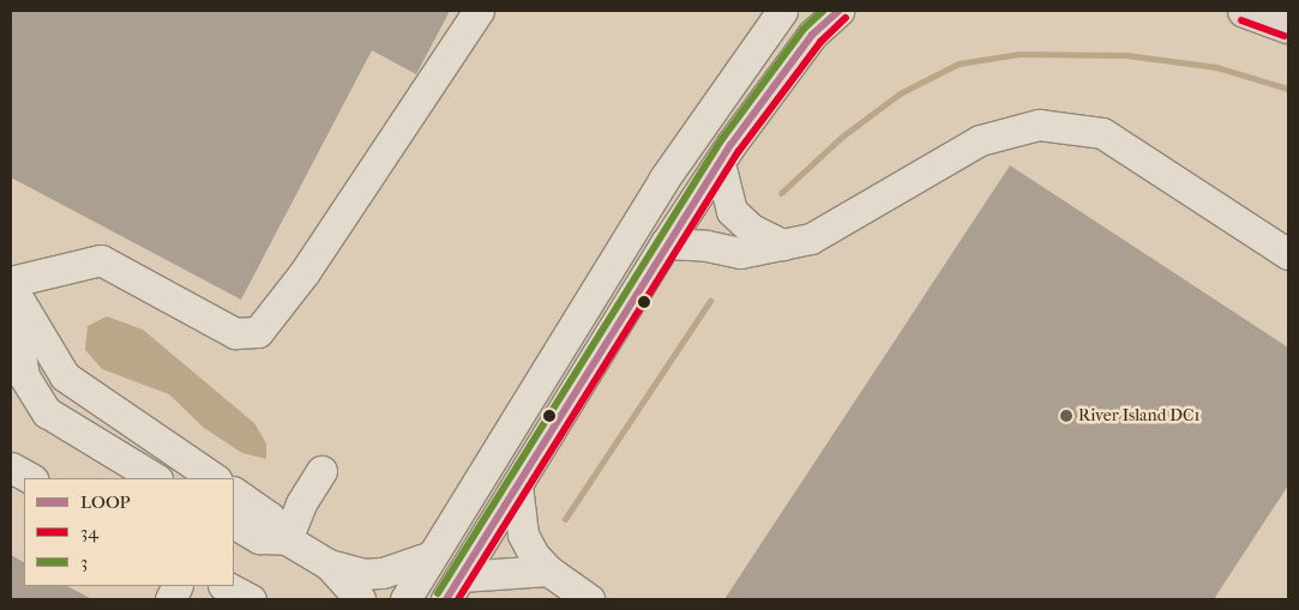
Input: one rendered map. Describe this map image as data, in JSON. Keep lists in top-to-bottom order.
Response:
{
  "places": ["River Island DC1"],
  "lines": ["transit line LOOP", "transit line 3", "transit line 34"],
  "legend": ["LOOP", "34", "3"]
}
